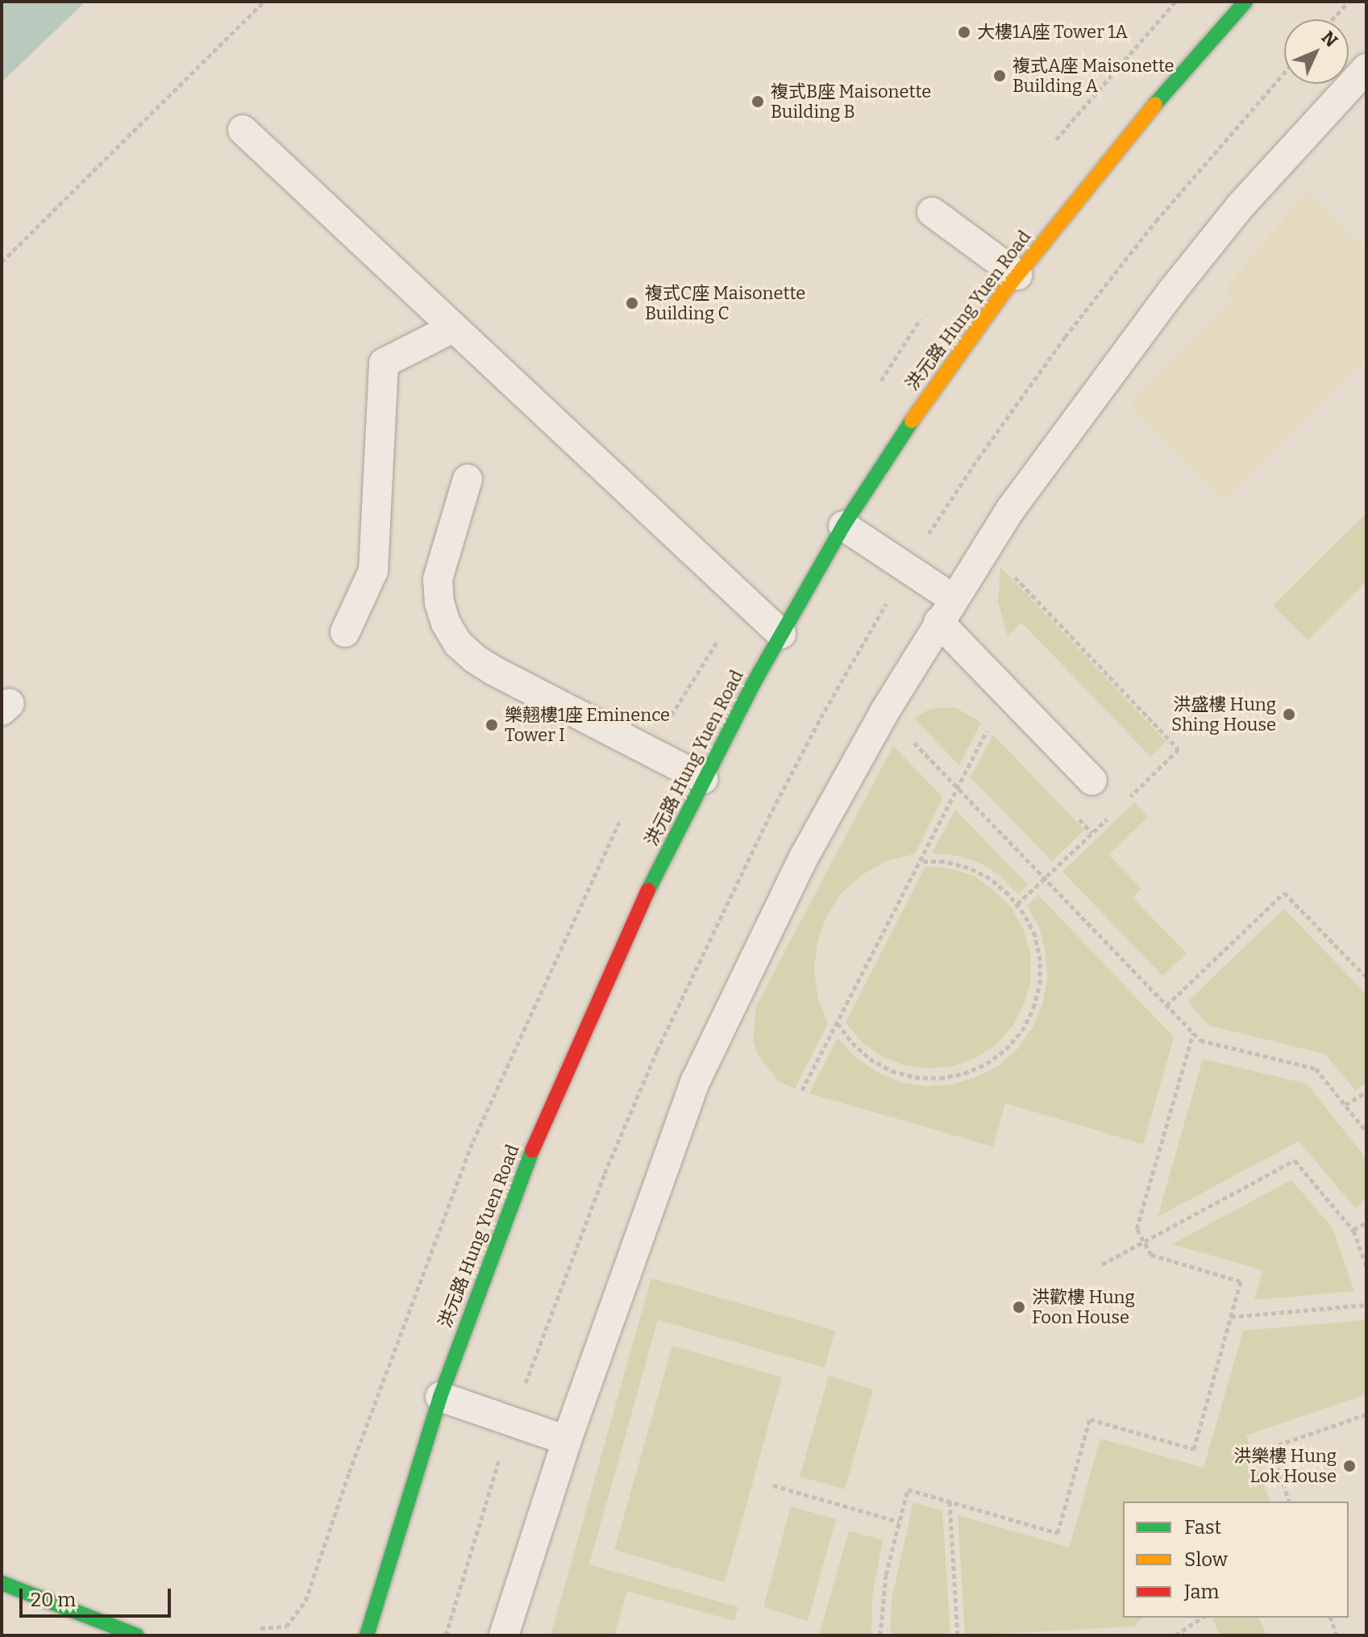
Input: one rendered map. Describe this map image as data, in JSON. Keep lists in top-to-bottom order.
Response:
{
  "streets": {
    "street": ["洪元路 Hung Yuen Road"]
  },
  "places": [
    "大樓1A座 Tower 1A",
    "複式A座 Maisonette Building A",
    "複式B座 Maisonette Building B",
    "複式C座 Maisonette Building C",
    "洪盛樓 Hung Shing House",
    "樂翹樓1座 Eminence Tower I",
    "洪歡樓 Hung Foon House",
    "洪樂樓 Hung Lok House"
  ],
  "legend": ["Fast", "Slow", "Jam"],
  "scale_bar": "20 m",
  "north": "top right"
}
